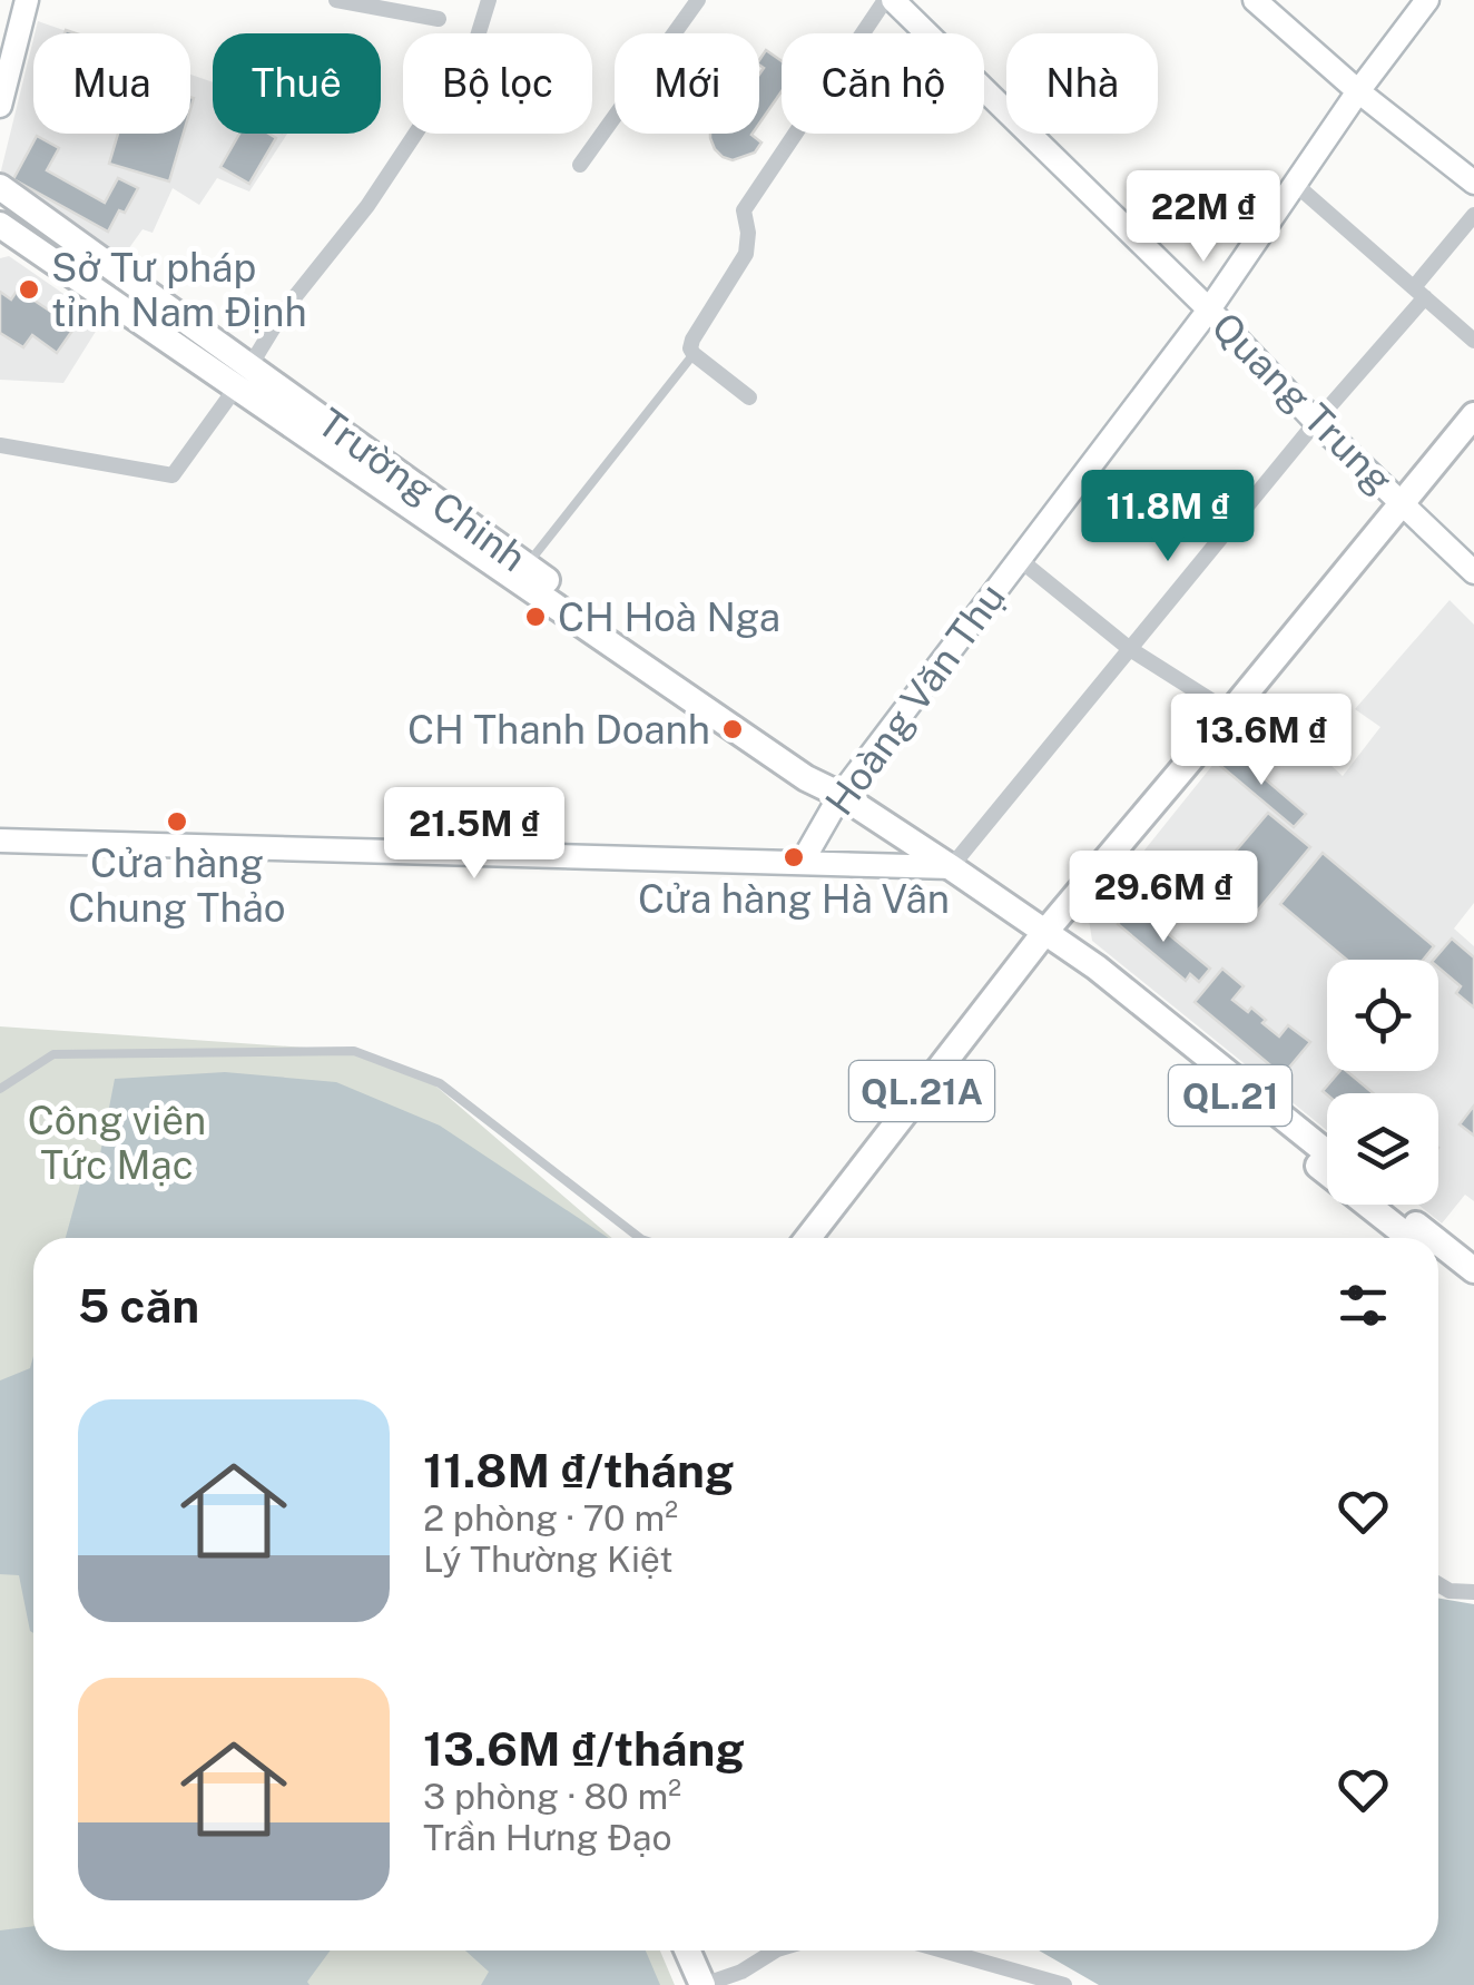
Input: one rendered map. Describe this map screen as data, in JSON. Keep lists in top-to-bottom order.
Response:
{
  "streets": {
    "main road": ["Trường Chinh", "QL.21A", "QL.21"],
    "street": ["Quang Trung", "Hoàng Văn Thụ"]
  },
  "crossings": [
    ["Quang Trung", "Hoàng Văn Thụ"],
    ["Trường Chinh", "Hoàng Văn Thụ"],
    ["Trường Chinh", "QL.21A"]
  ],
  "parks": ["Công viên Tức Mạc"],
  "places": [
    "Sở Tư pháp tỉnh Nam Định",
    "CH Hoà Nga",
    "CH Thanh Doanh",
    "Cửa hàng Chung Thảo",
    "Cửa hàng Hà Vân"
  ],
  "page": {
    "chip": [
      "Mua",
      "Thuê",
      "Bộ lọc",
      "Mới",
      "Căn hộ",
      "Nhà"
    ],
    "price": [
      "22M ₫",
      "11.8M ₫",
      "13.6M ₫",
      "21.5M ₫",
      "29.6M ₫"
    ],
    "heading": "5 căn",
    "list": [
      {
        "name": "11.8M ₫/tháng",
        "note": "2 phòng · 70 m² · Lý Thường Kiệt"
      },
      {
        "name": "13.6M ₫/tháng",
        "note": "3 phòng · 80 m² · Trần Hưng Đạo"
      }
    ]
  }
}
